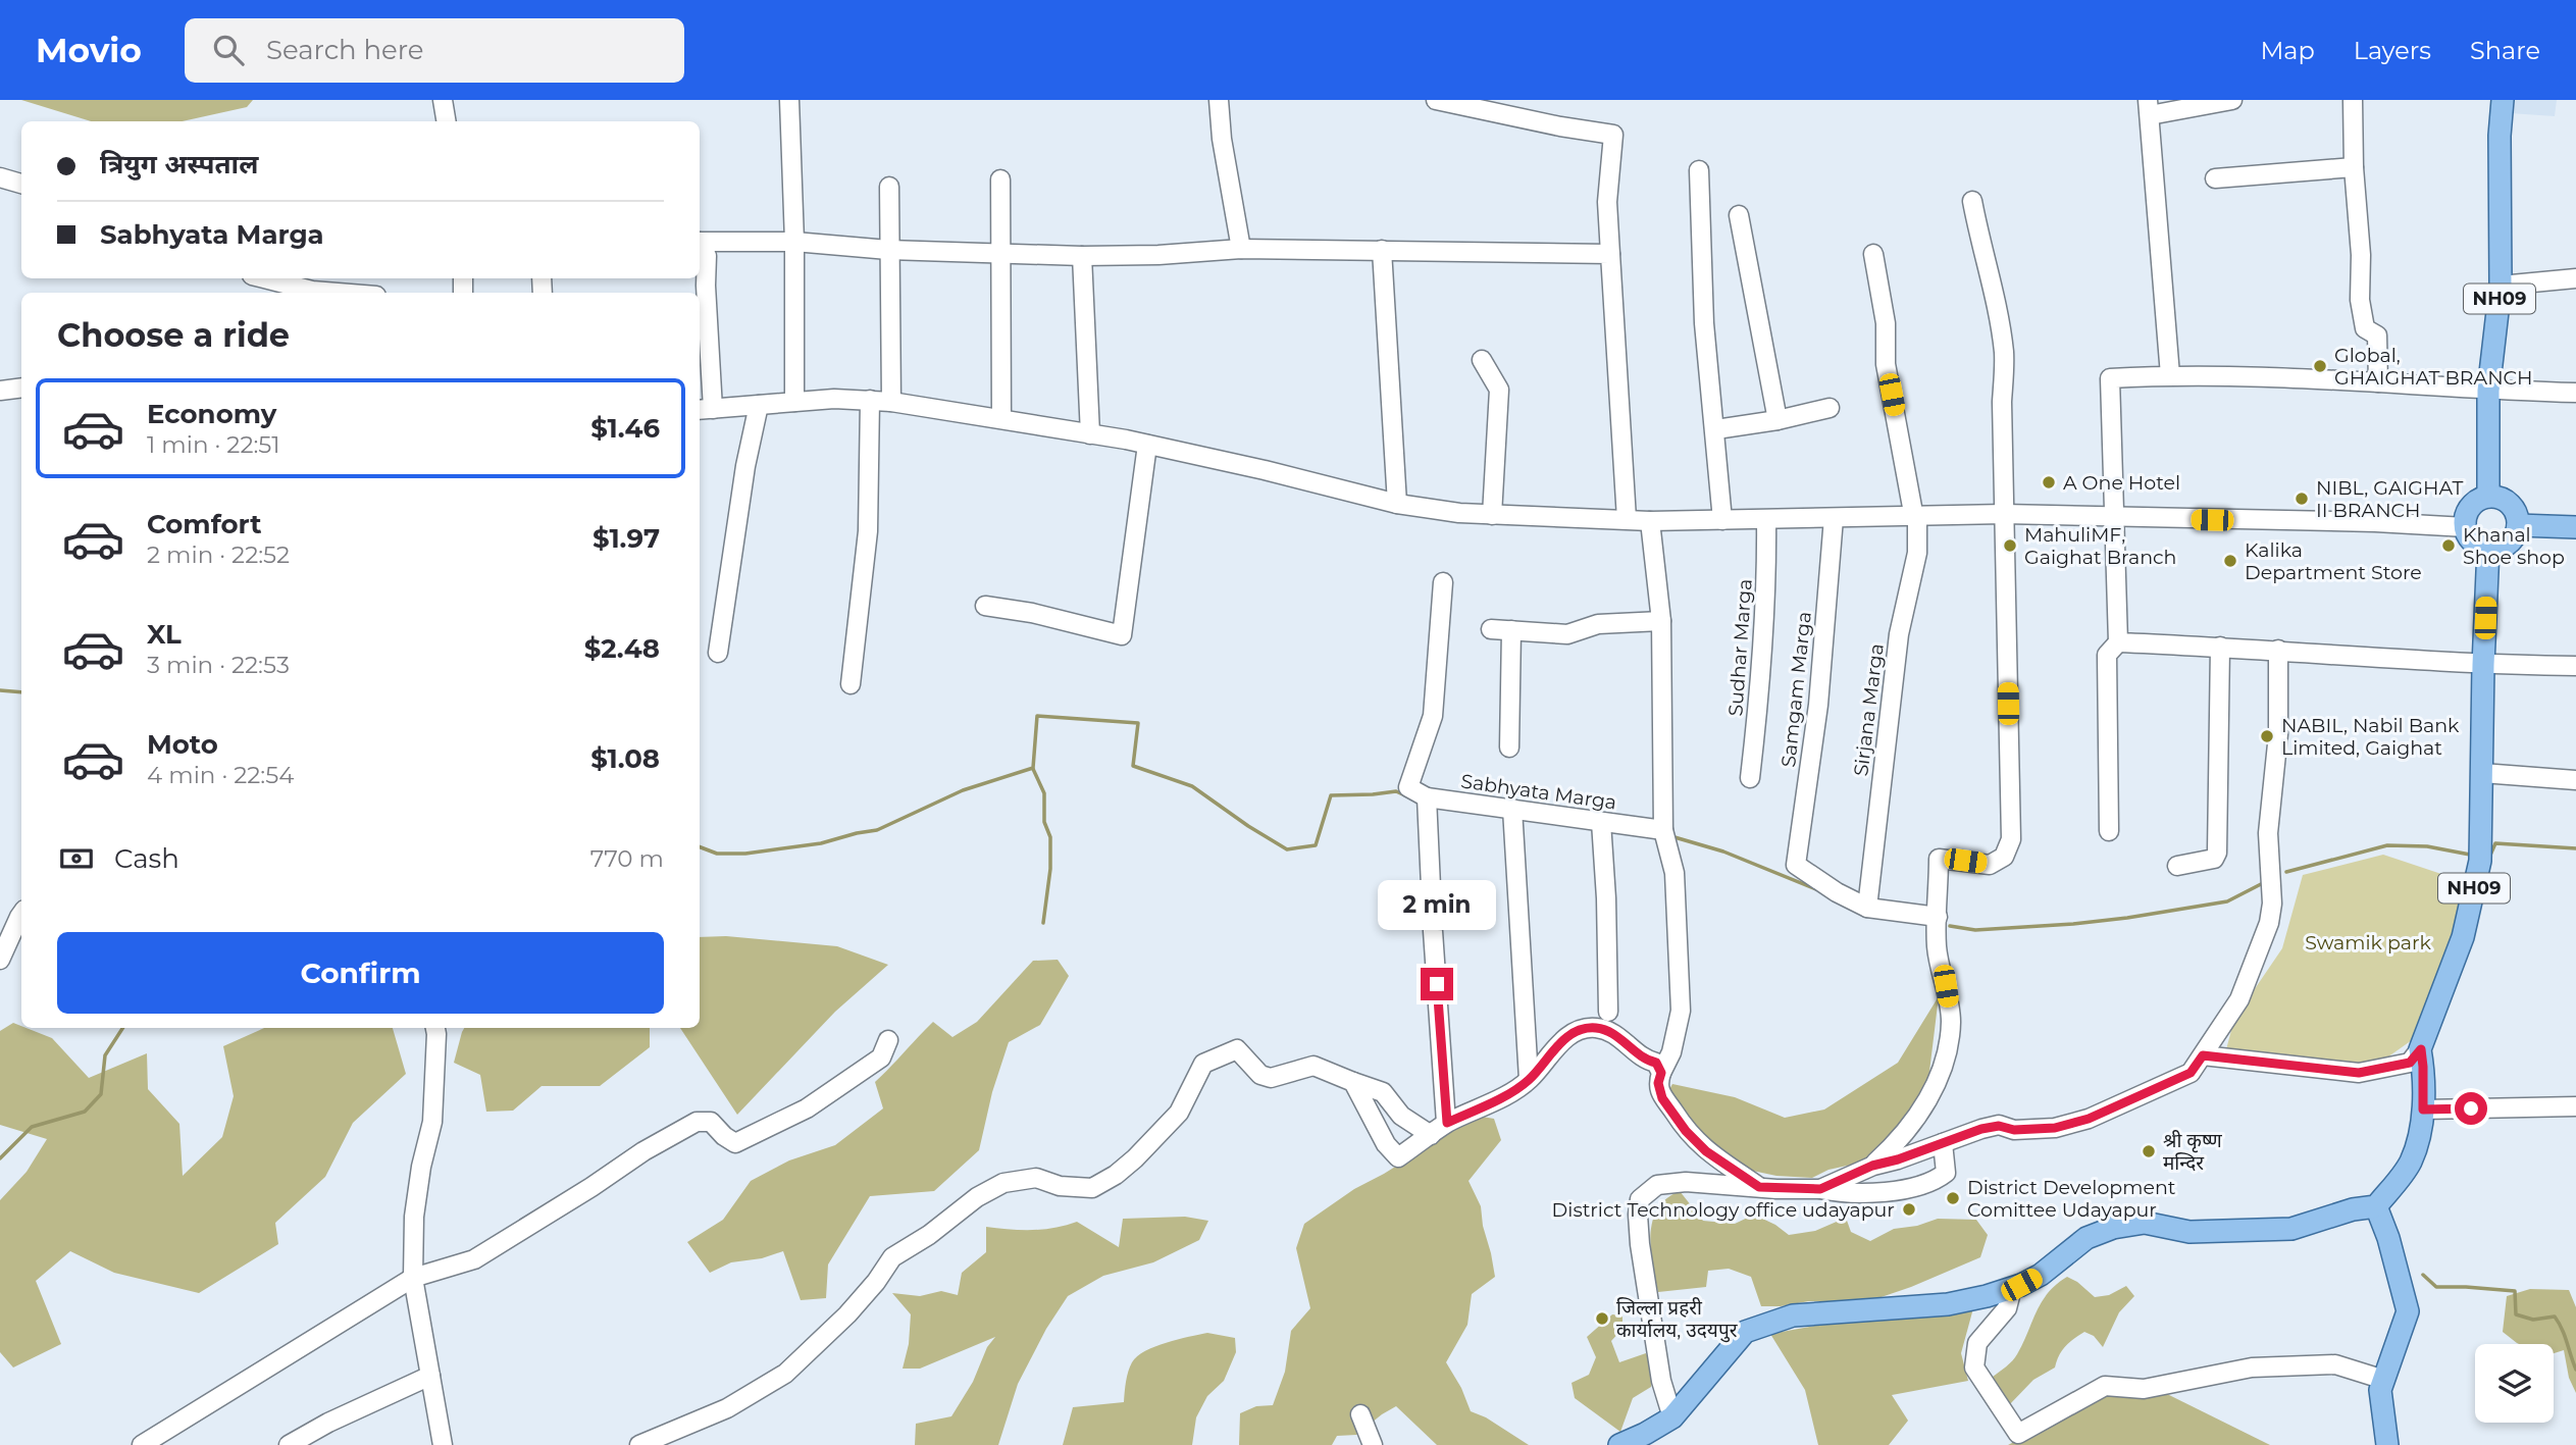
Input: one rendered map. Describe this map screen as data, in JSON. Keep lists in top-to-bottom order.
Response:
{
  "streets": {
    "main road": ["NH09"],
    "street": [
      "Sudhar Marga",
      "Samgam Marga",
      "Sirjana Marga",
      "Sabhyata Marga"
    ]
  },
  "crossings": [
    ["Samgam Marga", "Sirjana Marga"]
  ],
  "parks": ["Swamik park"],
  "places": [
    "Global, GHAIGHAT BRANCH",
    "A One Hotel",
    "NIBL, GAIGHAT II BRANCH",
    "MahuliMF, Gaighat Branch",
    "Khanal Shoe shop",
    "Kalika Department Store",
    "NABIL, Nabil Bank Limited, Gaighat",
    "श्री कृष्ण मन्दिर",
    "District Development Comittee Udayapur",
    "District Technology office udayapur",
    "जिल्ला प्रहरी कार्यालय, उदयपुर"
  ],
  "page": {
    "header": "Movio",
    "search": "Search here",
    "nav": ["Map", "Layers", "Share"],
    "banner": ["त्रियुग अस्पताल", "Sabhyata Marga"],
    "heading": "Choose a ride",
    "list": [
      {
        "name": "Economy",
        "note": "1 min · 22:51",
        "value": "$1.46"
      },
      {
        "name": "Comfort",
        "note": "2 min · 22:52",
        "value": "$1.97"
      },
      {
        "name": "XL",
        "note": "3 min · 22:53",
        "value": "$2.48"
      },
      {
        "name": "Moto",
        "note": "4 min · 22:54",
        "value": "$1.08"
      }
    ],
    "pay": ["Cash", "770 m"],
    "bubble": "2 min",
    "buttons": "Confirm"
  }
}
